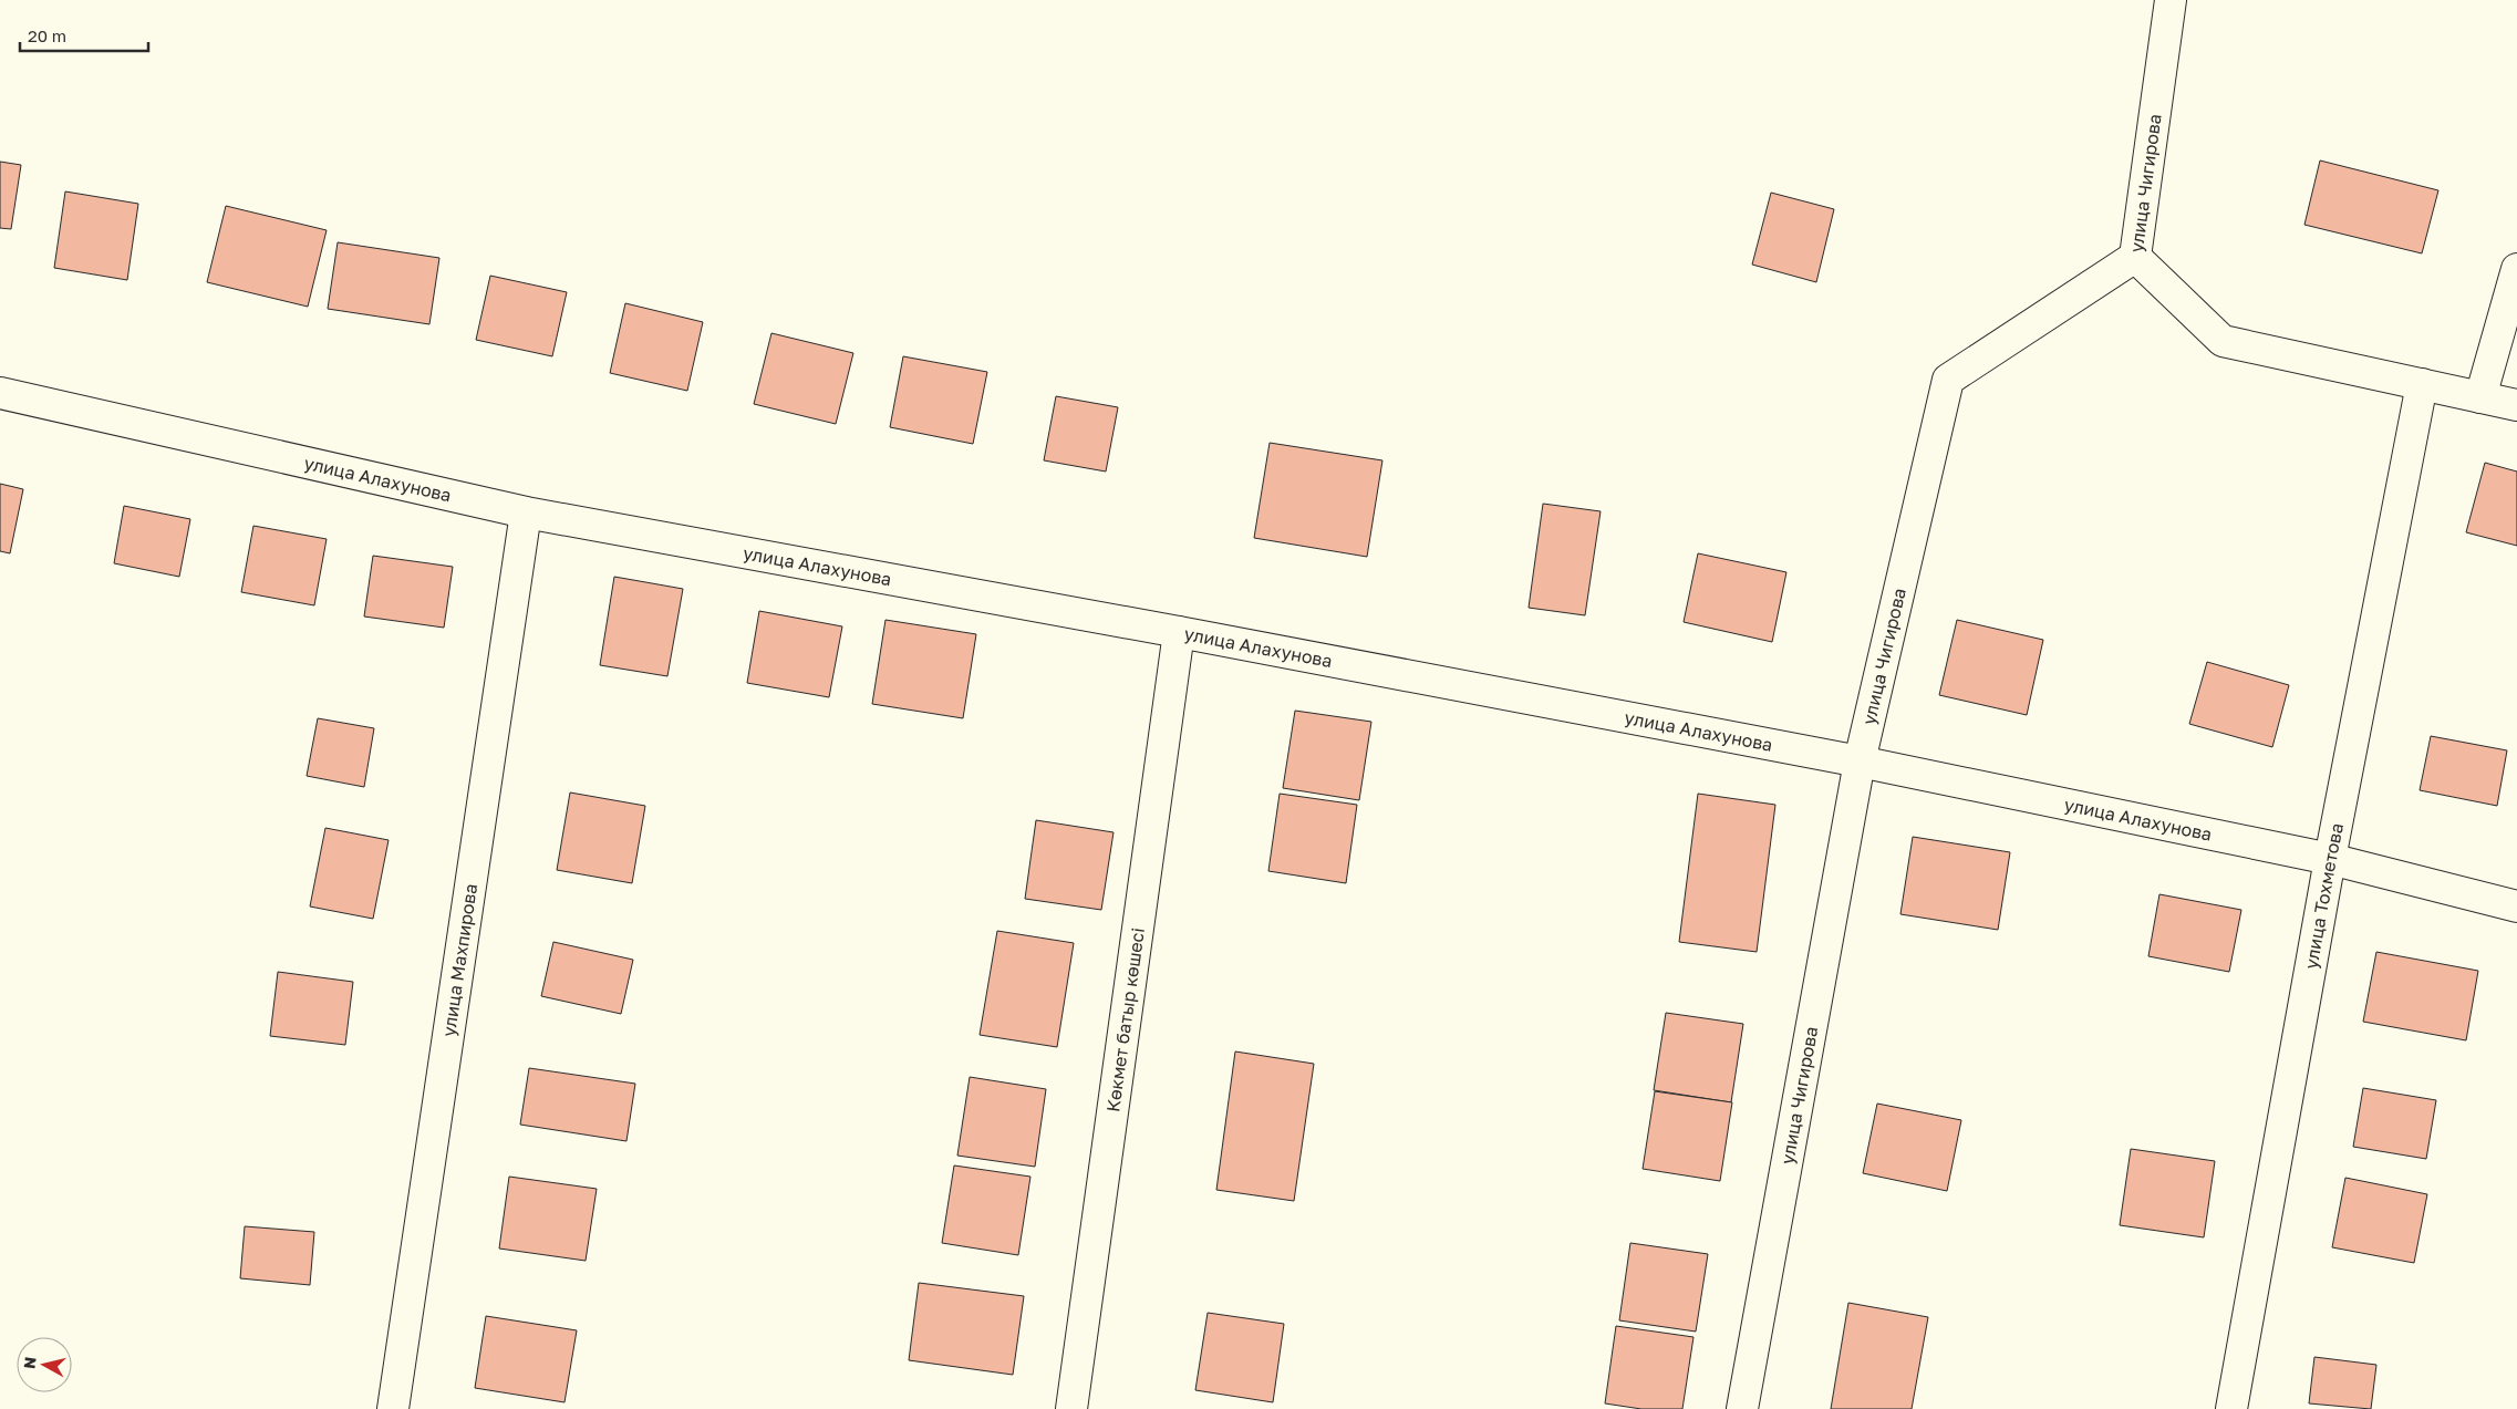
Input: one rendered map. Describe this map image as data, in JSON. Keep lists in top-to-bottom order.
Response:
{
  "streets": {
    "street": [
      "улица Чигирова",
      "улица Алахунова",
      "улица Тохметова",
      "улица Махпирова",
      "Көкмет батыр көшесі"
    ]
  },
  "crossings": [
    ["улица Чигирова", "улица Алахунова"],
    ["улица Алахунова", "улица Тохметова"],
    ["улица Алахунова", "улица Махпирова"],
    ["улица Алахунова", "Көкмет батыр көшесі"]
  ],
  "scale_bar": "20 m",
  "north": "left"
}
